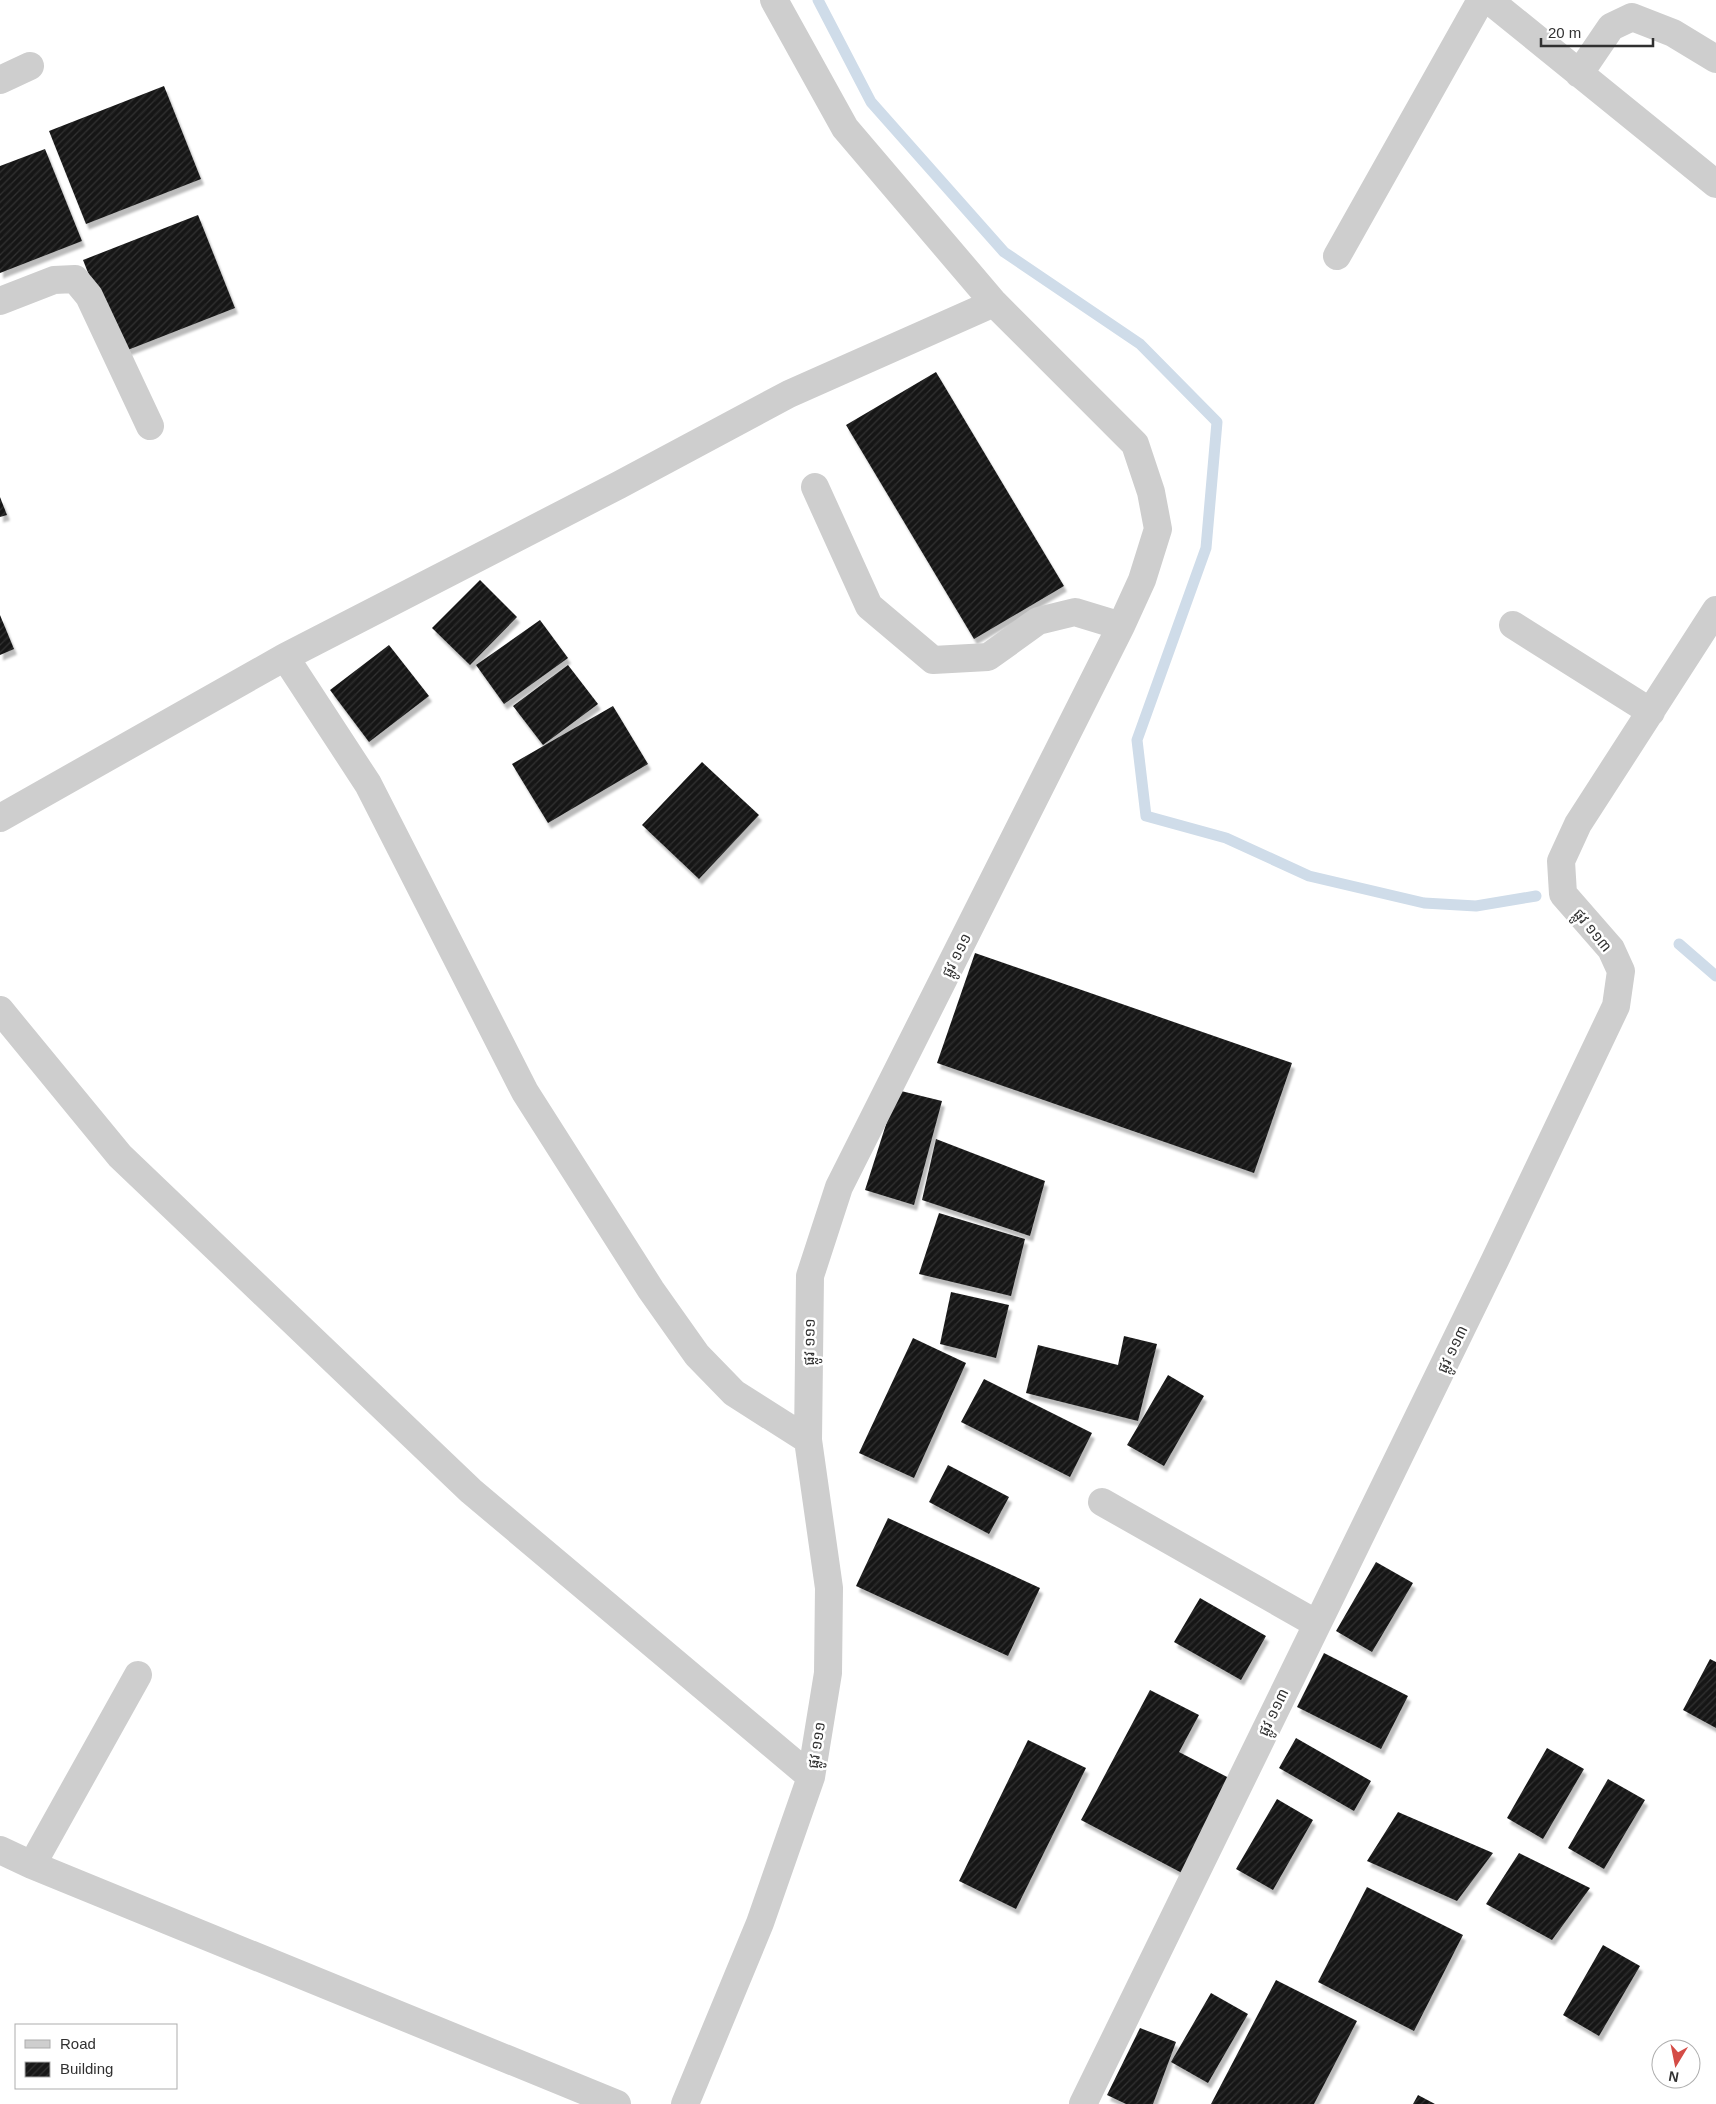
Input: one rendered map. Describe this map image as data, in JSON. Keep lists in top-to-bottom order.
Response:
{
  "streets": {
    "street": ["ផ្លូវ ១១៣", "ផ្លូវ ១១១"]
  },
  "legend": ["Road", "Building"],
  "scale_bar": "20 m",
  "north": "bottom"
}
